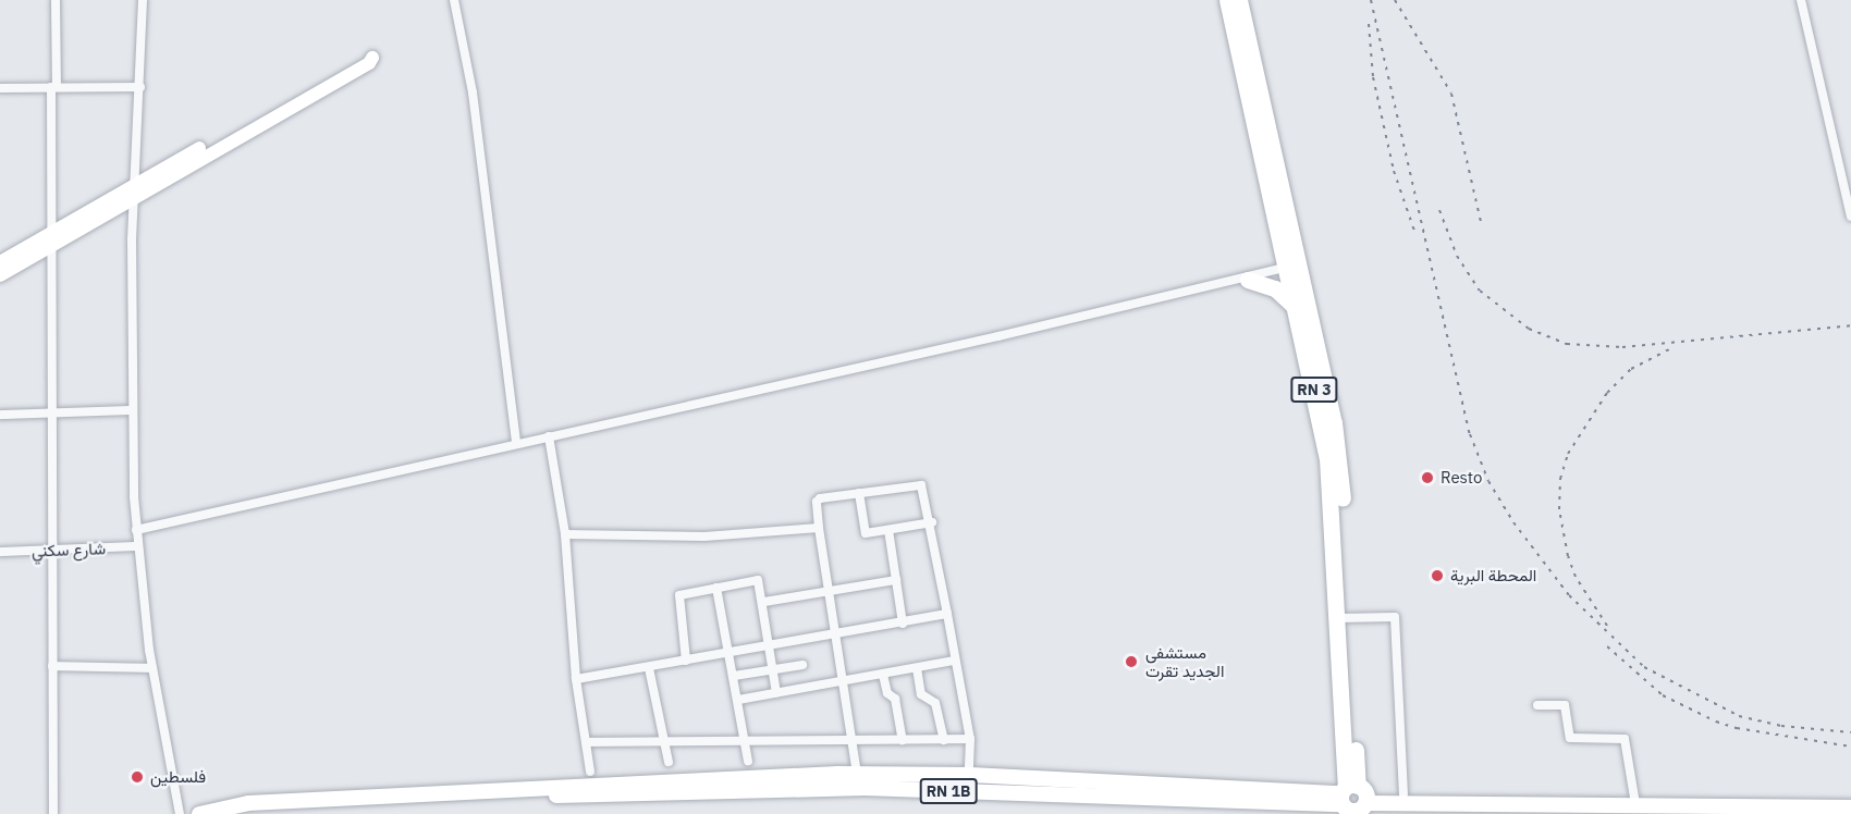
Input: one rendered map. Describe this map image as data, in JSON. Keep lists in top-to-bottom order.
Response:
{
  "streets": {
    "highway": ["RN 3"],
    "main road": ["RN 1B"],
    "street": ["شارع سكني"]
  },
  "crossings": [
    ["RN 3", "RN 1B"]
  ],
  "places": [
    "Resto",
    "المحطة البرية",
    "مستشفى الجديد تقرت",
    "فلسطين"
  ]
}
